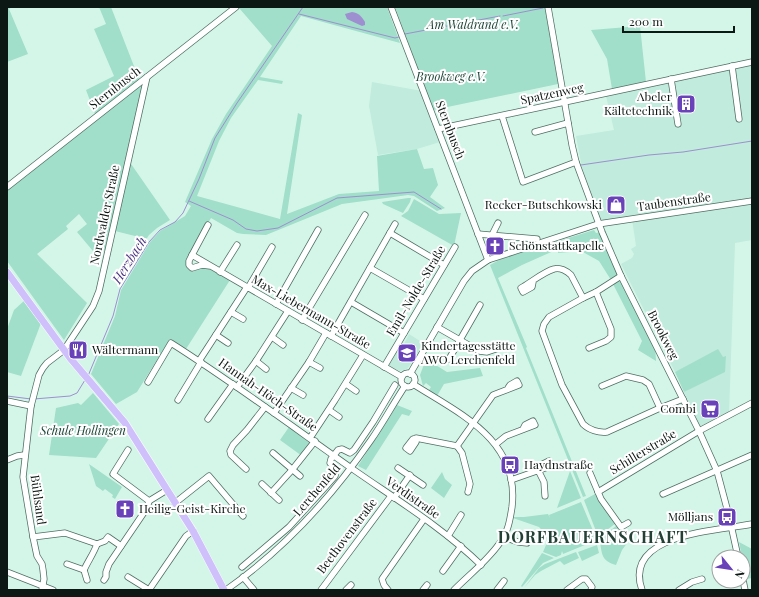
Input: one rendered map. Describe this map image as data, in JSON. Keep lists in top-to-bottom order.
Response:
{
  "streets": {
    "street": [
      "Sternbusch",
      "Spatzenweg",
      "Taubenstraße",
      "Nordwalder Straße",
      "Emil-Nolde-Straße",
      "Max-Liebermann-Straße",
      "Brookweg",
      "Hannah-Höch-Straße",
      "Schillerstraße",
      "Lerchenfeld",
      "Verdistraße",
      "Bühlsand",
      "Beethovenstraße"
    ]
  },
  "crossings": [
    ["Sternbusch", "Spatzenweg"],
    ["Sternbusch", "Nordwalder Straße"],
    ["Spatzenweg", "Brookweg"],
    ["Taubenstraße", "Brookweg"],
    ["Nordwalder Straße", "Bühlsand"],
    ["Emil-Nolde-Straße", "Max-Liebermann-Straße"],
    ["Max-Liebermann-Straße", "Lerchenfeld"],
    ["Brookweg", "Schillerstraße"],
    ["Hannah-Höch-Straße", "Lerchenfeld"],
    ["Hannah-Höch-Straße", "Verdistraße"],
    ["Lerchenfeld", "Verdistraße"],
    ["Verdistraße", "Beethovenstraße"]
  ],
  "districts": ["DORFBAUERNSCHAFT"],
  "water": ["Herzbach"],
  "parks": ["Am Waldrand e.V.", "Brookweg e.V.", "Schule Hollingen"],
  "places": {
    "building": ["Abeler Kältetechnik"],
    "shop": ["Recker-Butschkowski"],
    "church": ["Schönstattkapelle", "Heilig-Geist-Kirche"],
    "restaurant": ["Wältermann"],
    "school or university": ["Kindertagesstätte AWO Lerchenfeld"],
    "supermarket": ["Combi"],
    "bus stop": ["Haydnstraße", "Mölljans"]
  },
  "scale_bar": "200 m",
  "north": "bottom right"
}
